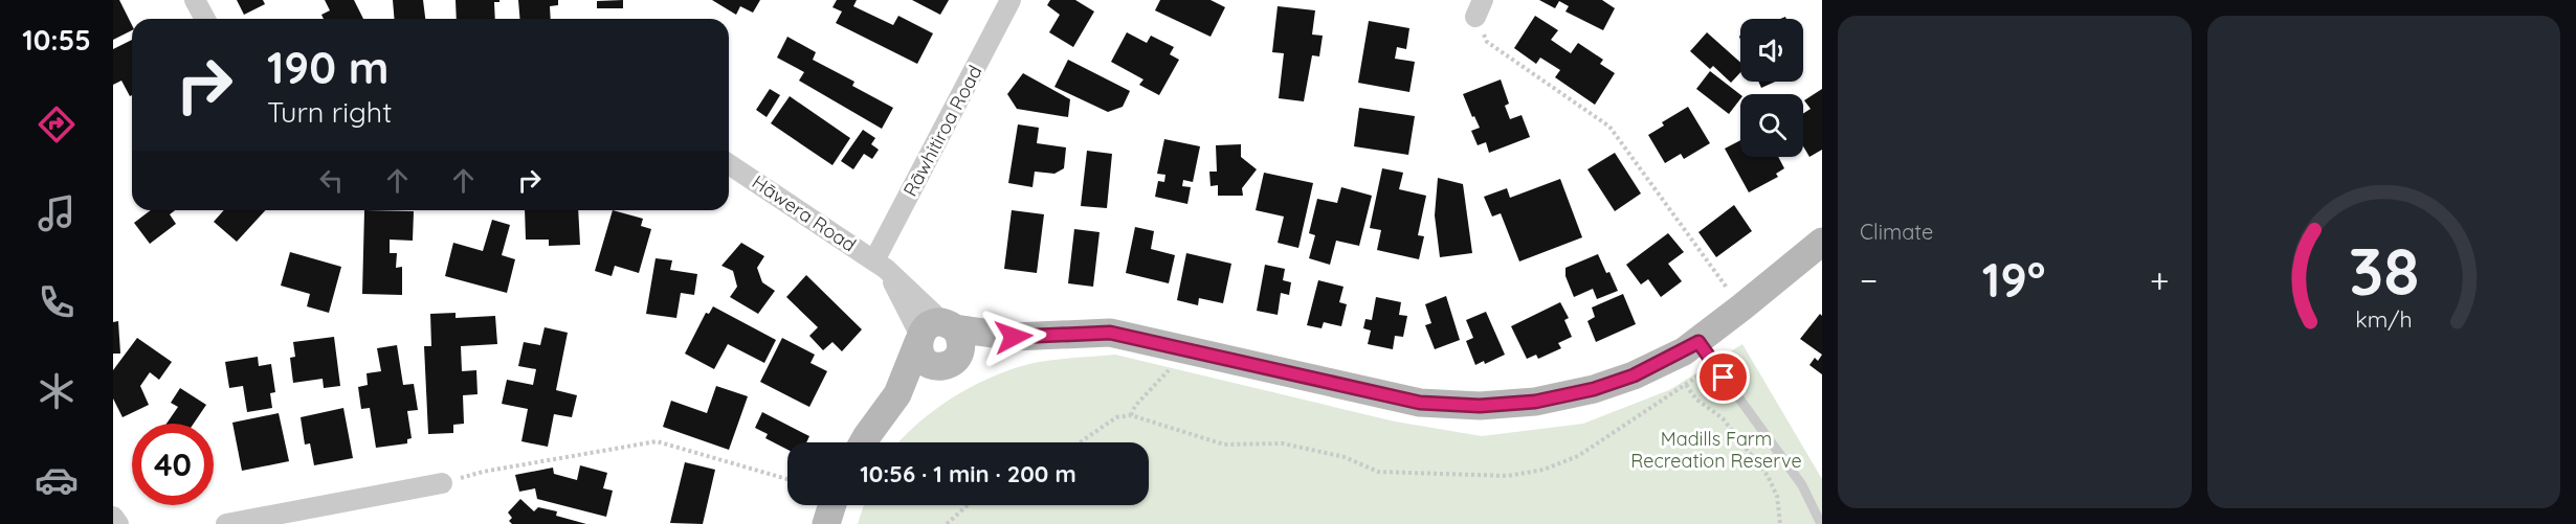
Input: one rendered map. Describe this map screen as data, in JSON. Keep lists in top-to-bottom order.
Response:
{
  "streets": {
    "street": ["Rāwhitiroa Road", "Hāwera Road"]
  },
  "crossings": [
    ["Rāwhitiroa Road", "Hāwera Road"]
  ],
  "parks": ["Madills Farm Recreation Reserve"],
  "page": {
    "tabs": "10:55",
    "tile": "Climate",
    "turn": ["190 m", "Turn right"],
    "heat": ["−", "19°", "+"],
    "limit": "40",
    "trip": "10:56 · 1 min · 200 m",
    "gauge": ["38", "km/h"]
  }
}
